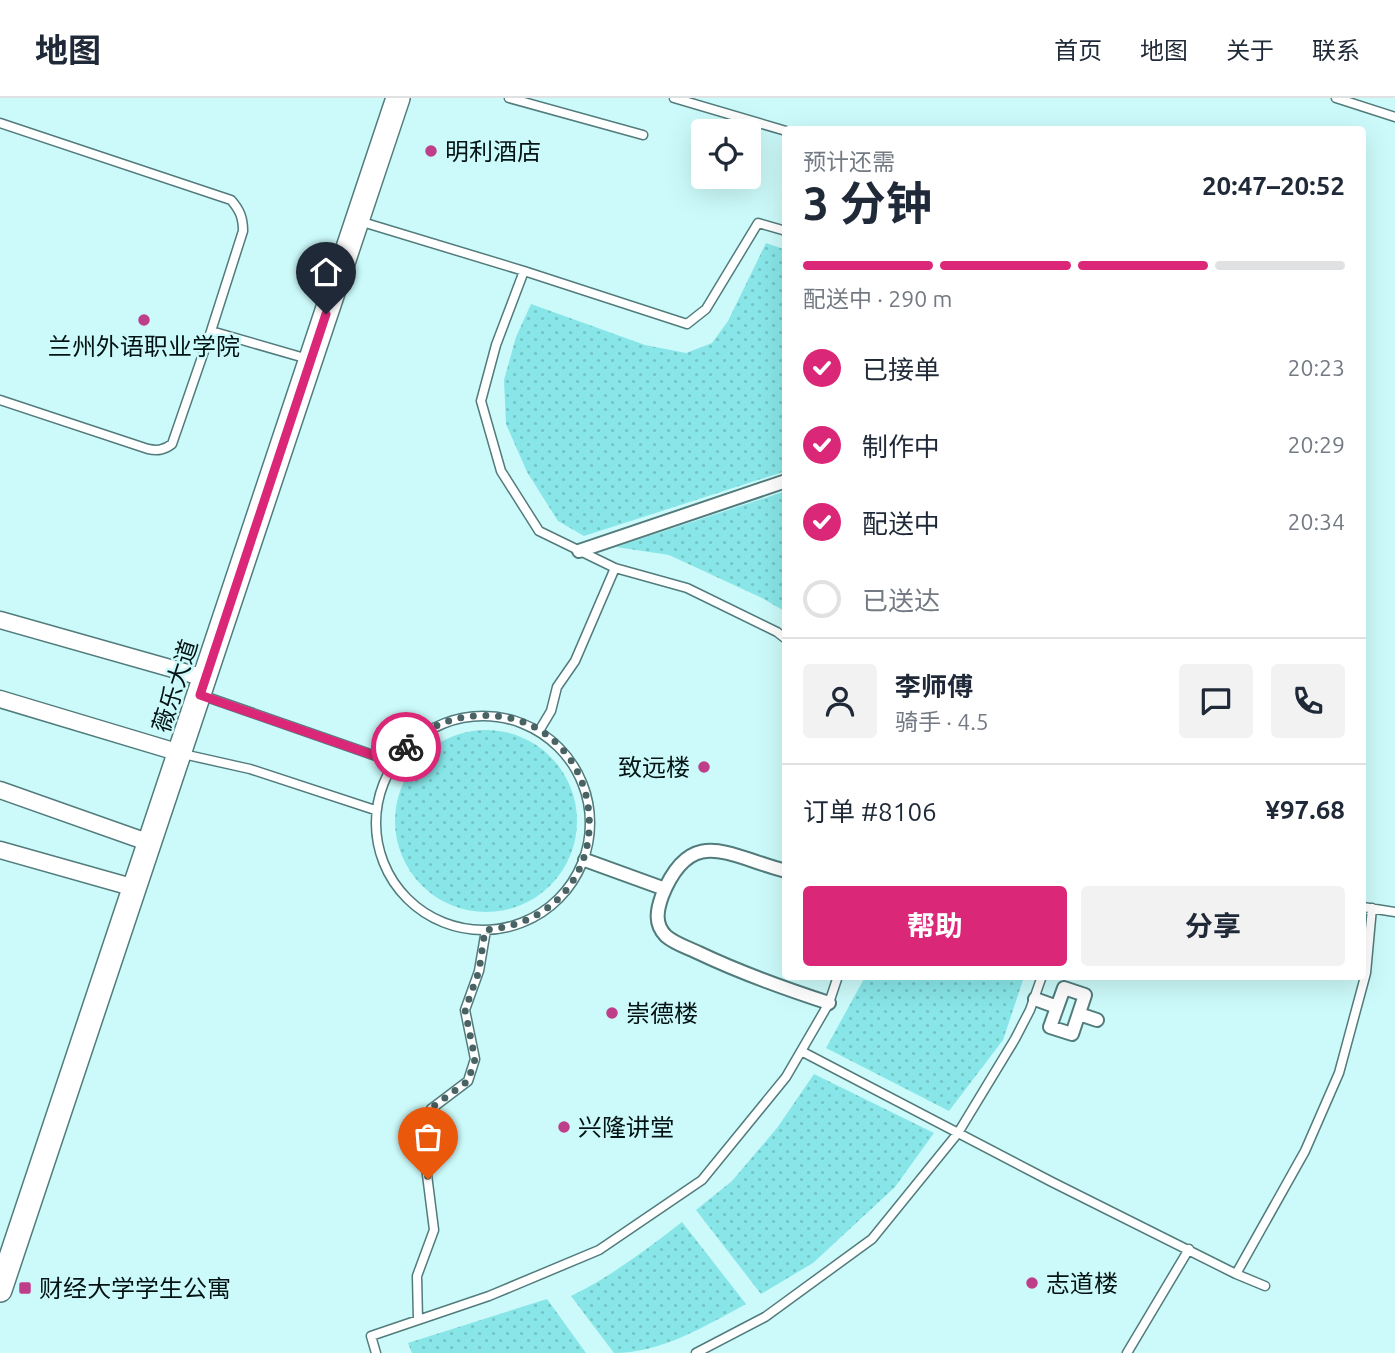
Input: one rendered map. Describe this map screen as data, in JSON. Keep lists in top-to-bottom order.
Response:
{
  "streets": {
    "main road": ["薇乐大道"]
  },
  "places": {
    "other": [
      "明利酒店",
      "兰州外语职业学院",
      "致远楼",
      "崇德楼",
      "兴隆讲堂",
      "志道楼"
    ],
    "transit": ["财经大学学生公寓"]
  },
  "page": {
    "header": "地图",
    "nav": [
      "首页",
      "地图",
      "关于",
      "联系"
    ],
    "heading": ["3 分钟", "预计还需", "20:47–20:52"],
    "panel": [
      "李师傅",
      "骑手 · 4.5",
      "订单 #8106",
      "¥97.68"
    ],
    "bar": "配送中 · 290 m",
    "list": [
      ["已接单", "20:23"],
      ["制作中", "20:29"],
      ["配送中", "20:34"],
      "已送达"
    ],
    "buttons": ["帮助", "分享"]
  }
}
